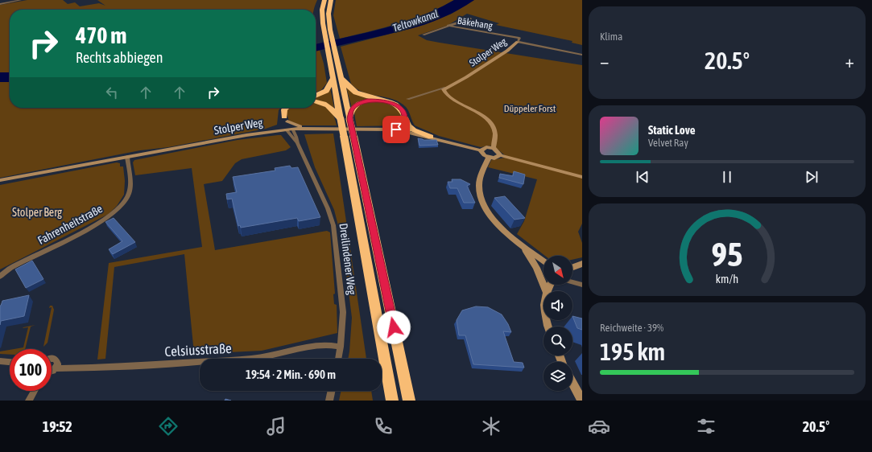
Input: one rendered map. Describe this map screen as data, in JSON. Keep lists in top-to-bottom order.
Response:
{
  "streets": {
    "street": [
      "Bäkehang",
      "Stolper Weg",
      "Fahrenheitstraße",
      "Dreilindener Weg",
      "Celsiusstraße"
    ]
  },
  "crossings": [
    ["Bäkehang", "Stolper Weg"],
    ["Stolper Weg", "Fahrenheitstraße"],
    ["Stolper Weg", "Dreilindener Weg"],
    ["Dreilindener Weg", "Celsiusstraße"]
  ],
  "water": ["Teltowkanal"],
  "parks": ["Düppeler Forst", "Stolper Berg"],
  "north": "bottom right",
  "page": {
    "tile": [
      "Klima",
      ["Reichweite · 39%", "195 km"]
    ],
    "turn": ["470 m", "Rechts abbiegen"],
    "heat": ["−", "20.5°", "+"],
    "song": ["Static Love", "Velvet Ray"],
    "limit": "100",
    "trip": "19:54 · 2 Min. · 690 m",
    "tabs": ["19:52", "20.5°"],
    "gauge": ["95", "km/h"]
  }
}
